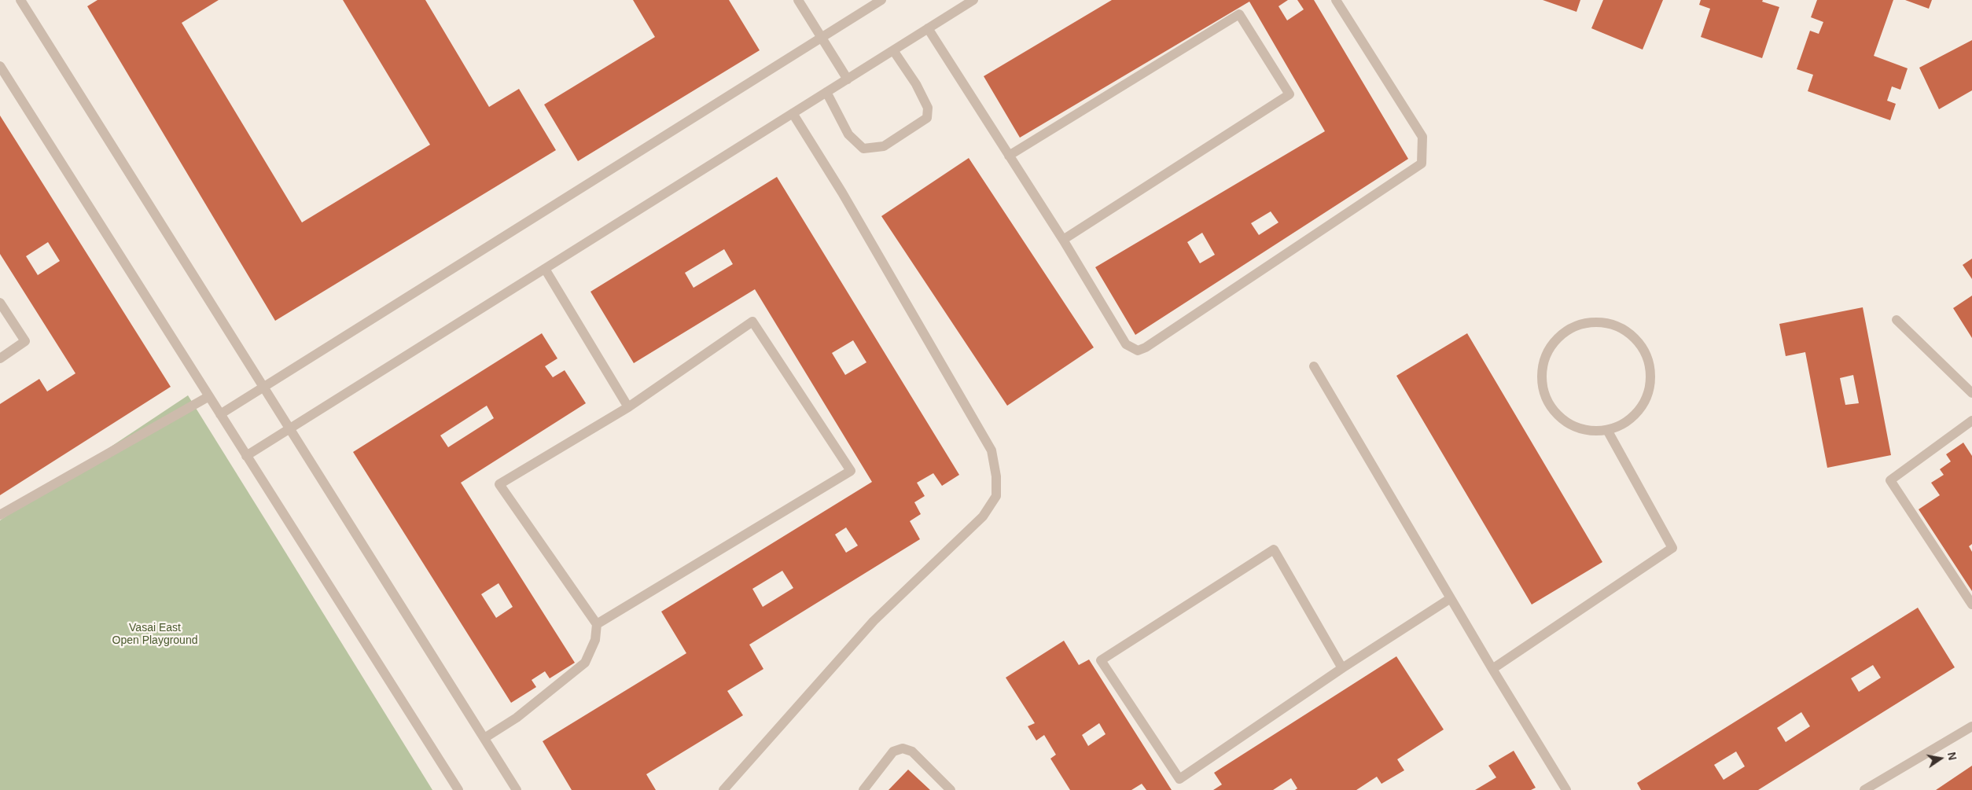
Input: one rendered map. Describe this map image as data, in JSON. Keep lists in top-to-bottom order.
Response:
{
  "parks": ["Vasai East Open Playground"],
  "north": "right"
}
